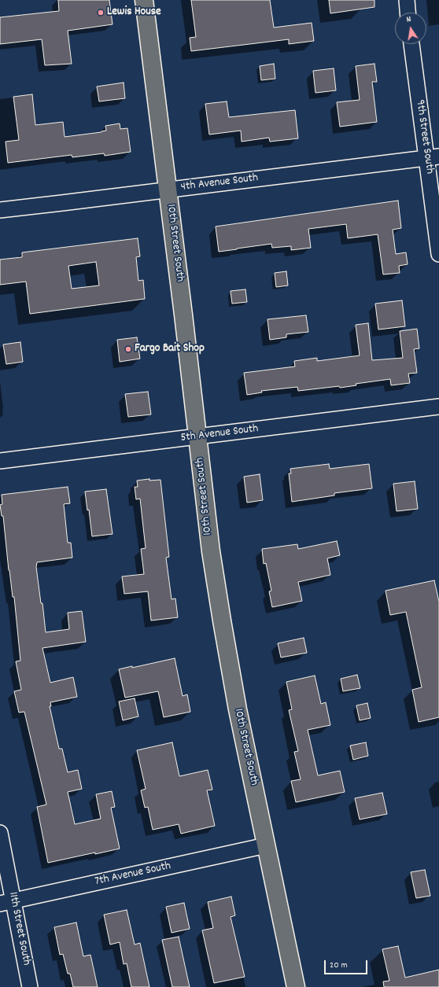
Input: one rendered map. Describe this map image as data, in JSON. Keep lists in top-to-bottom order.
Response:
{
  "streets": {
    "main road": ["10th Street South"],
    "street": [
      "9th Street South",
      "4th Avenue South",
      "5th Avenue South",
      "7th Avenue South",
      "11th Street South"
    ]
  },
  "crossings": [
    ["9th Street South", "4th Avenue South"],
    ["4th Avenue South", "10th Street South"],
    ["10th Street South", "5th Avenue South"],
    ["10th Street South", "7th Avenue South"],
    ["7th Avenue South", "11th Street South"]
  ],
  "places": ["Lewis House", "Fargo Bait Shop"],
  "scale_bar": "20 m",
  "north": "top"
}
